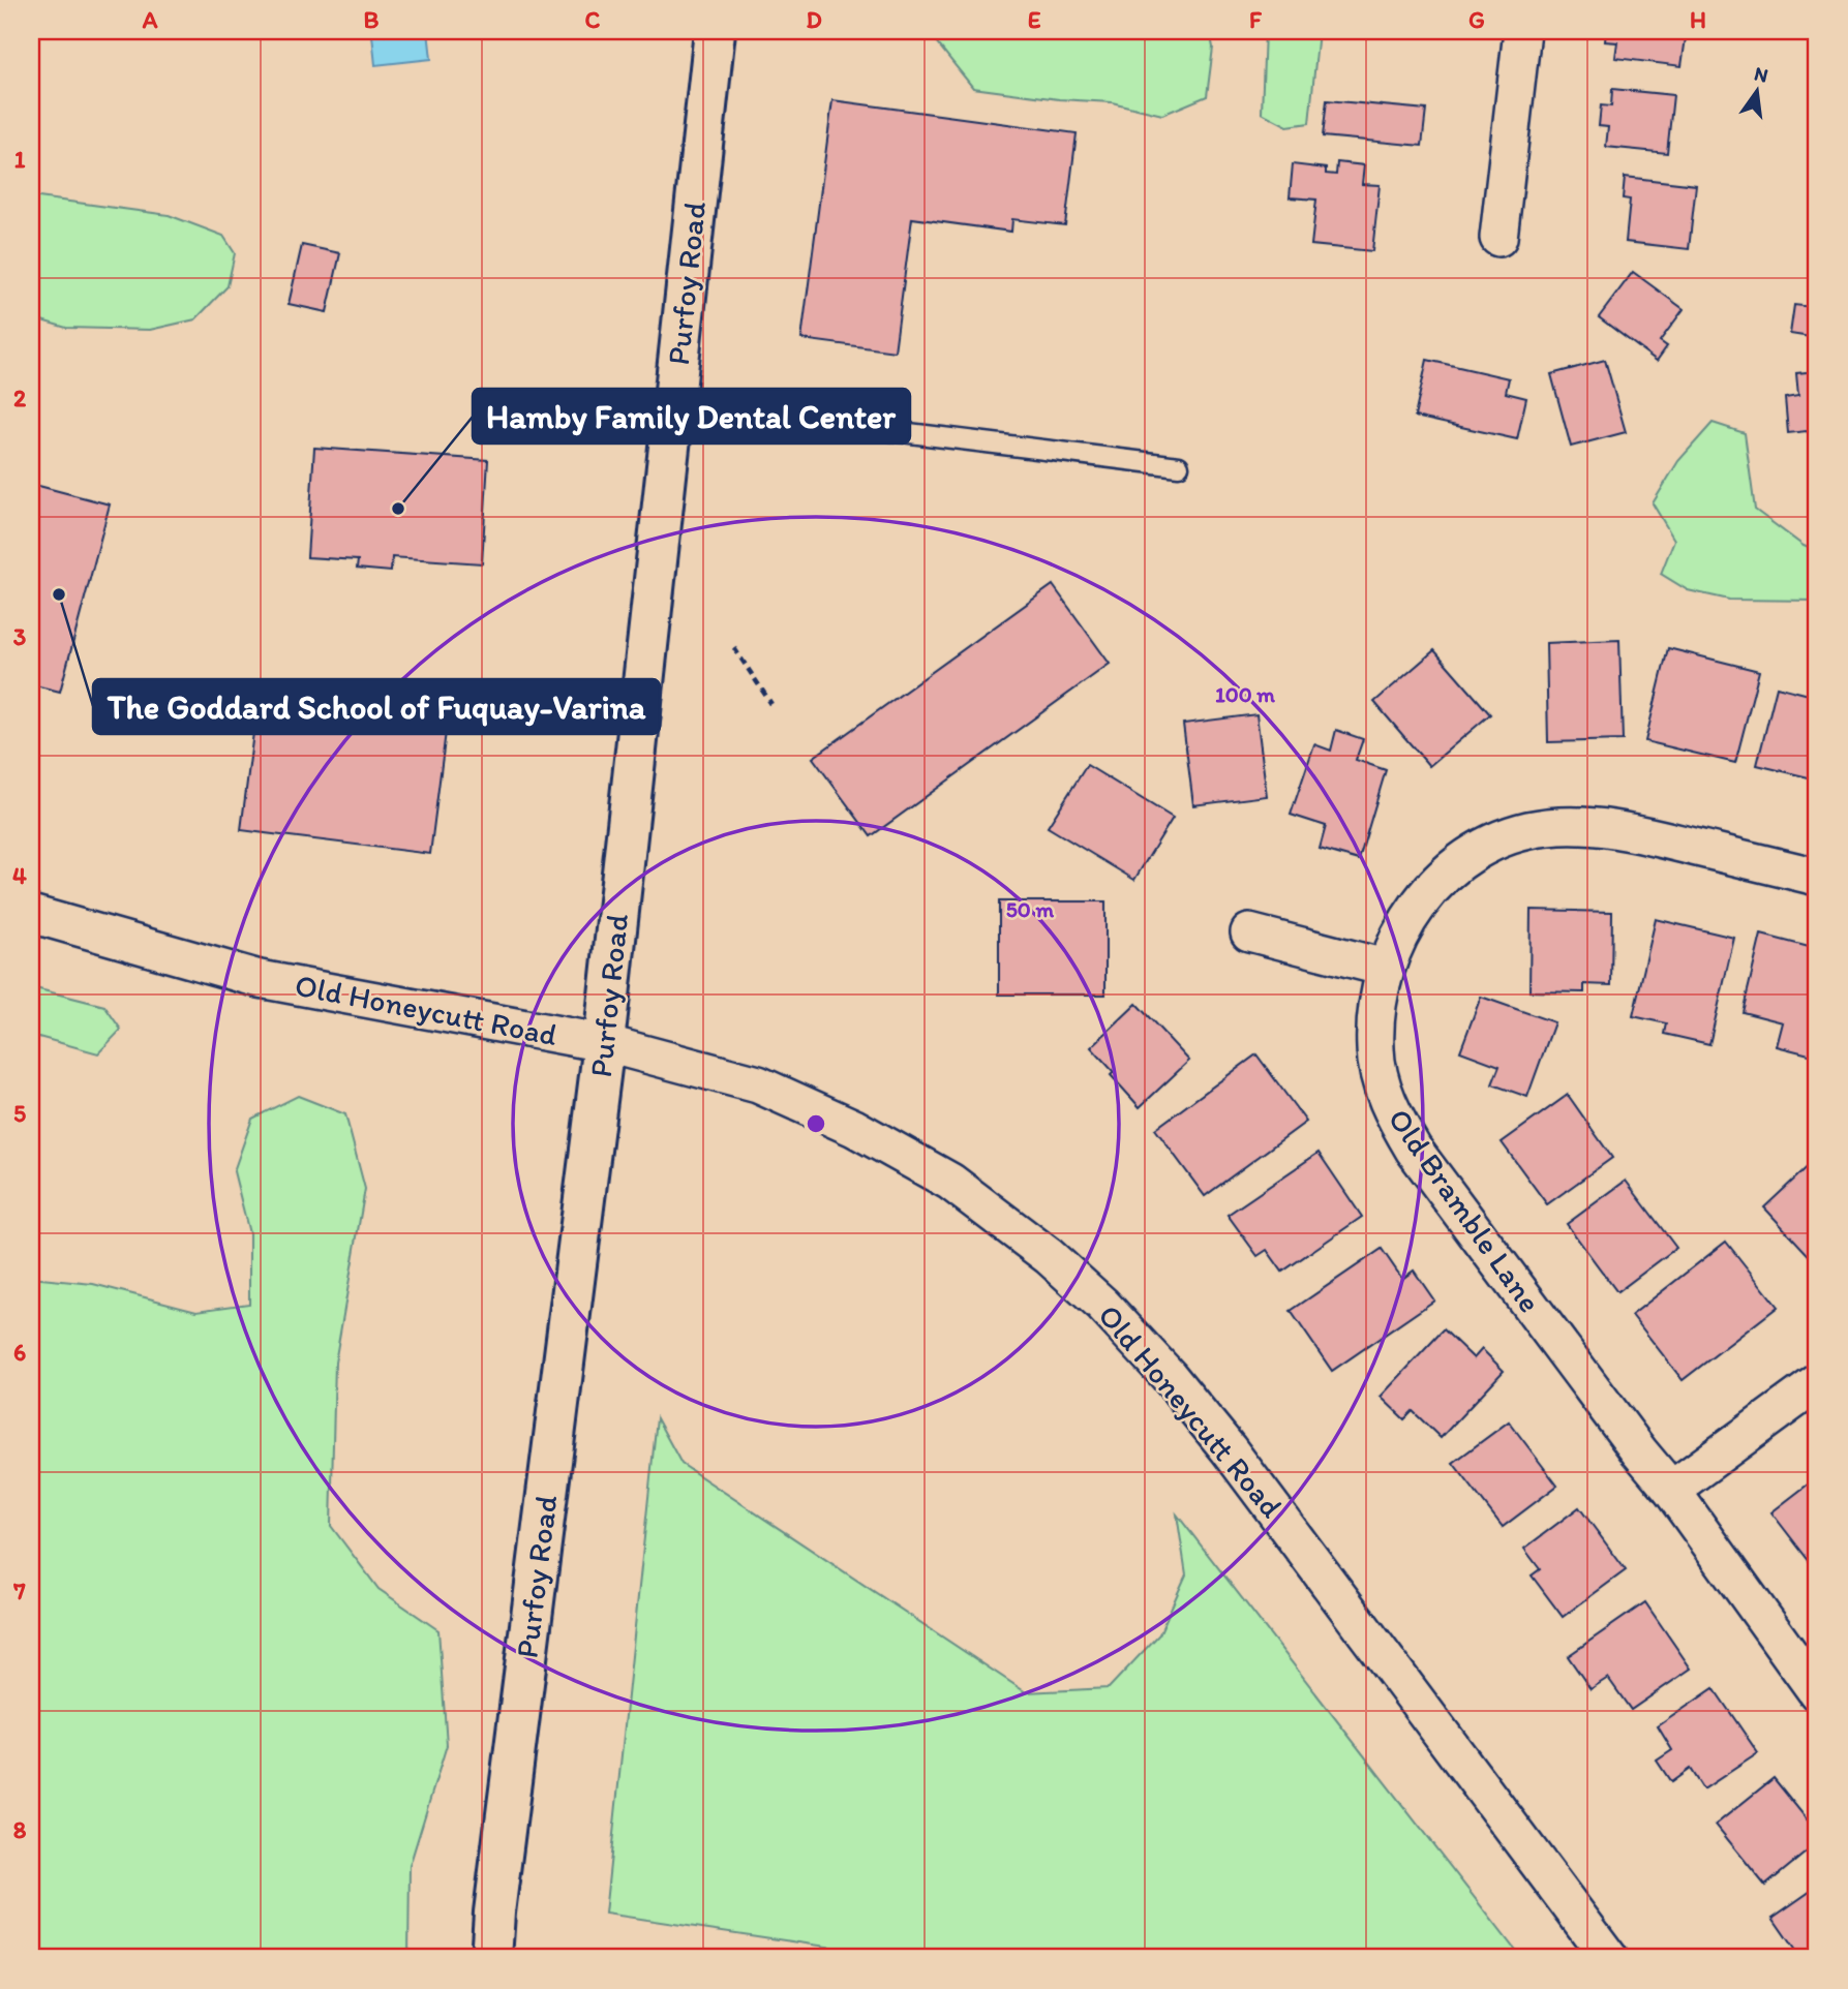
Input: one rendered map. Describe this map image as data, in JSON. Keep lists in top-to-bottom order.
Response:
{
  "streets": {
    "street": ["Purfoy Road", "Old Honeycutt Road", "Old Bramble Lane"]
  },
  "crossings": [
    ["Purfoy Road", "Old Honeycutt Road"]
  ],
  "places": ["Hamby Family Dental Center", "The Goddard School of Fuquay-Varina"],
  "north": "top",
  "grid": {
    "columns": [
      "A",
      "B",
      "C",
      "D",
      "E",
      "F",
      "G",
      "H"
    ],
    "rows": [
      "1",
      "2",
      "3",
      "4",
      "5",
      "6",
      "7",
      "8"
    ]
  },
  "rings": ["100 m", "50 m"]
}
